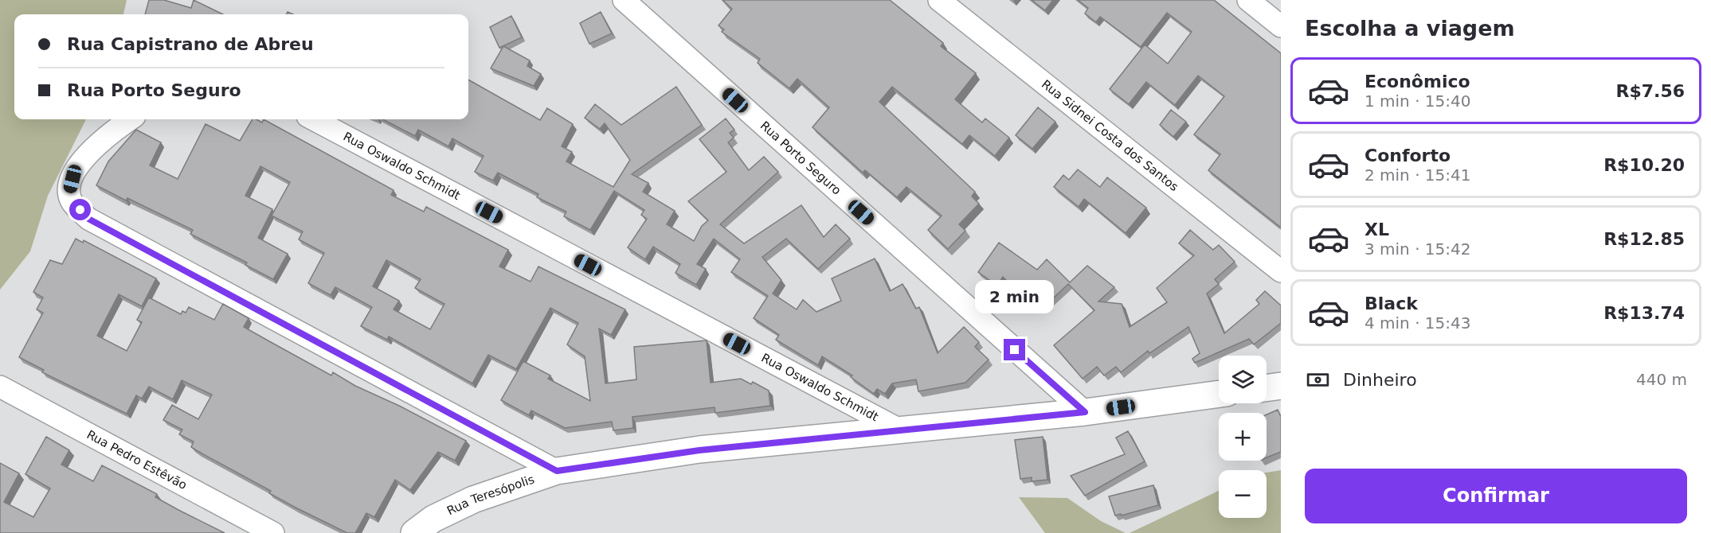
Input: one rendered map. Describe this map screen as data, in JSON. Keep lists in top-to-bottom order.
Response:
{
  "streets": {
    "street": [
      "Rua Sidnei Costa dos Santos",
      "Rua Porto Seguro",
      "Rua Oswaldo Schmidt",
      "Rua Pedro Estêvão",
      "Rua Teresópolis"
    ]
  },
  "crossings": [
    ["Rua Porto Seguro", "Rua Teresópolis"],
    ["Rua Oswaldo Schmidt", "Rua Teresópolis"]
  ],
  "page": {
    "heading": "Escolha a viagem",
    "banner": ["Rua Capistrano de Abreu", "Rua Porto Seguro"],
    "list": [
      {
        "name": "Econômico",
        "note": "1 min · 15:40",
        "value": "R$7.56"
      },
      {
        "name": "Conforto",
        "note": "2 min · 15:41",
        "value": "R$10.20"
      },
      {
        "name": "XL",
        "note": "3 min · 15:42",
        "value": "R$12.85"
      },
      {
        "name": "Black",
        "note": "4 min · 15:43",
        "value": "R$13.74"
      }
    ],
    "bubble": "2 min",
    "pay": ["Dinheiro", "440 m"],
    "map_buttons": ["+", "−"],
    "buttons": "Confirmar"
  }
}
